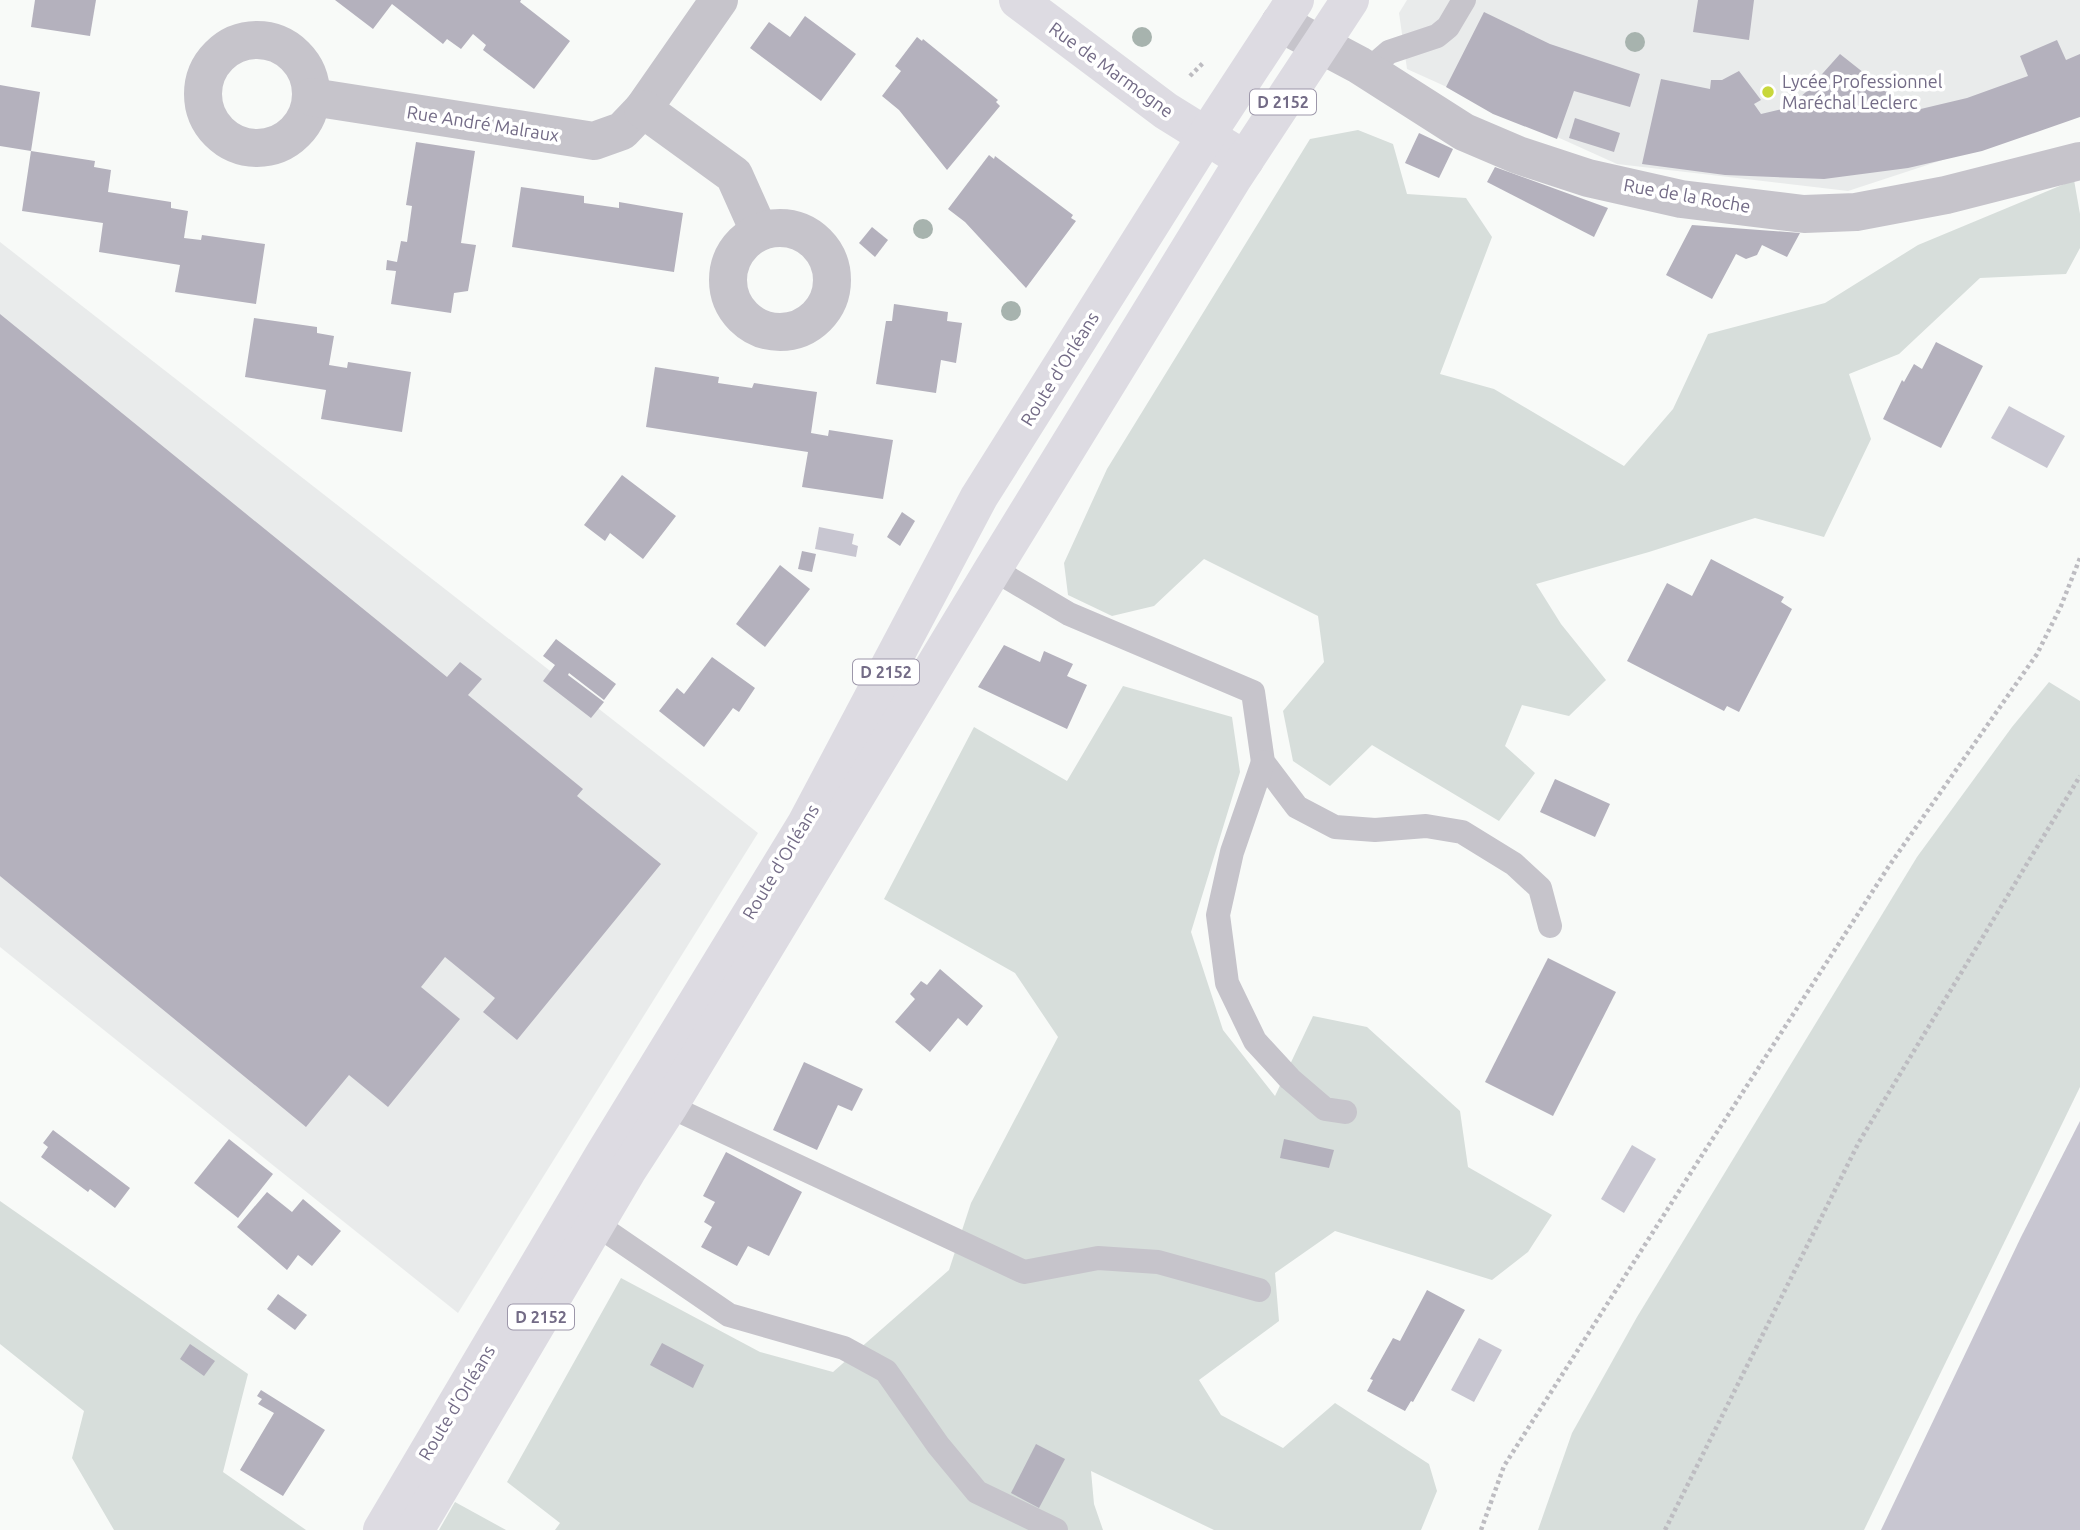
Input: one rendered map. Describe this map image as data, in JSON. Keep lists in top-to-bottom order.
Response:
{
  "streets": {
    "main road": ["Rue de Marmogne", "D 2152", "Route d'Orléans"],
    "street": ["Rue André Malraux", "Rue de la Roche"]
  },
  "crossings": [
    ["Rue de Marmogne", "D 2152"],
    ["Rue de Marmogne", "Route d'Orléans"],
    ["D 2152", "Rue de la Roche"],
    ["D 2152", "Route d'Orléans"]
  ],
  "places": ["Lycée Professionnel Maréchal Leclerc"]
}
